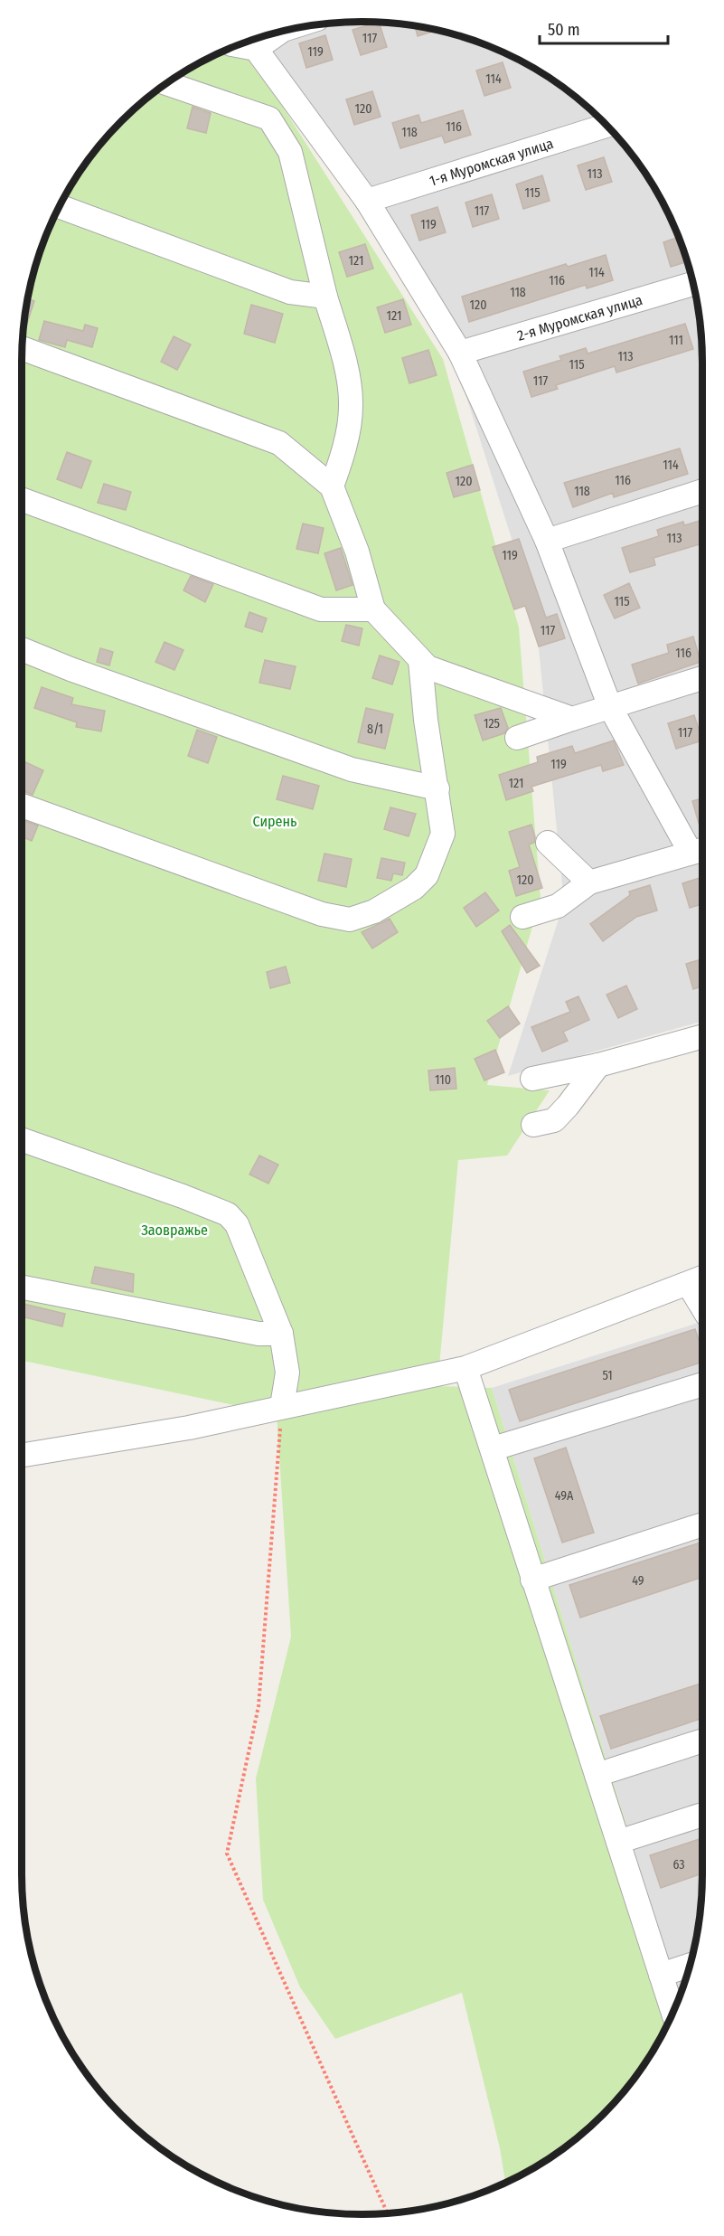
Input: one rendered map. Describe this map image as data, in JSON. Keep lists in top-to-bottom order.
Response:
{
  "streets": {
    "street": ["1-я Муромская улица", "2-я Муромская улица"]
  },
  "parks": ["Сирень", "Заовражье"],
  "house_numbers": [
    "117",
    "119",
    "114",
    "120",
    "116",
    "118",
    "113",
    "115",
    "117",
    "119",
    "121",
    "114",
    "116",
    "118",
    "120",
    "121",
    "111",
    "113",
    "115",
    "117",
    "114",
    "116",
    "120",
    "118",
    "113",
    "119",
    "115",
    "117",
    "116",
    "125",
    "8/1",
    "117",
    "119",
    "121",
    "120",
    "110",
    "51",
    "49А",
    "49",
    "63"
  ],
  "scale_bar": "50 m"
}
